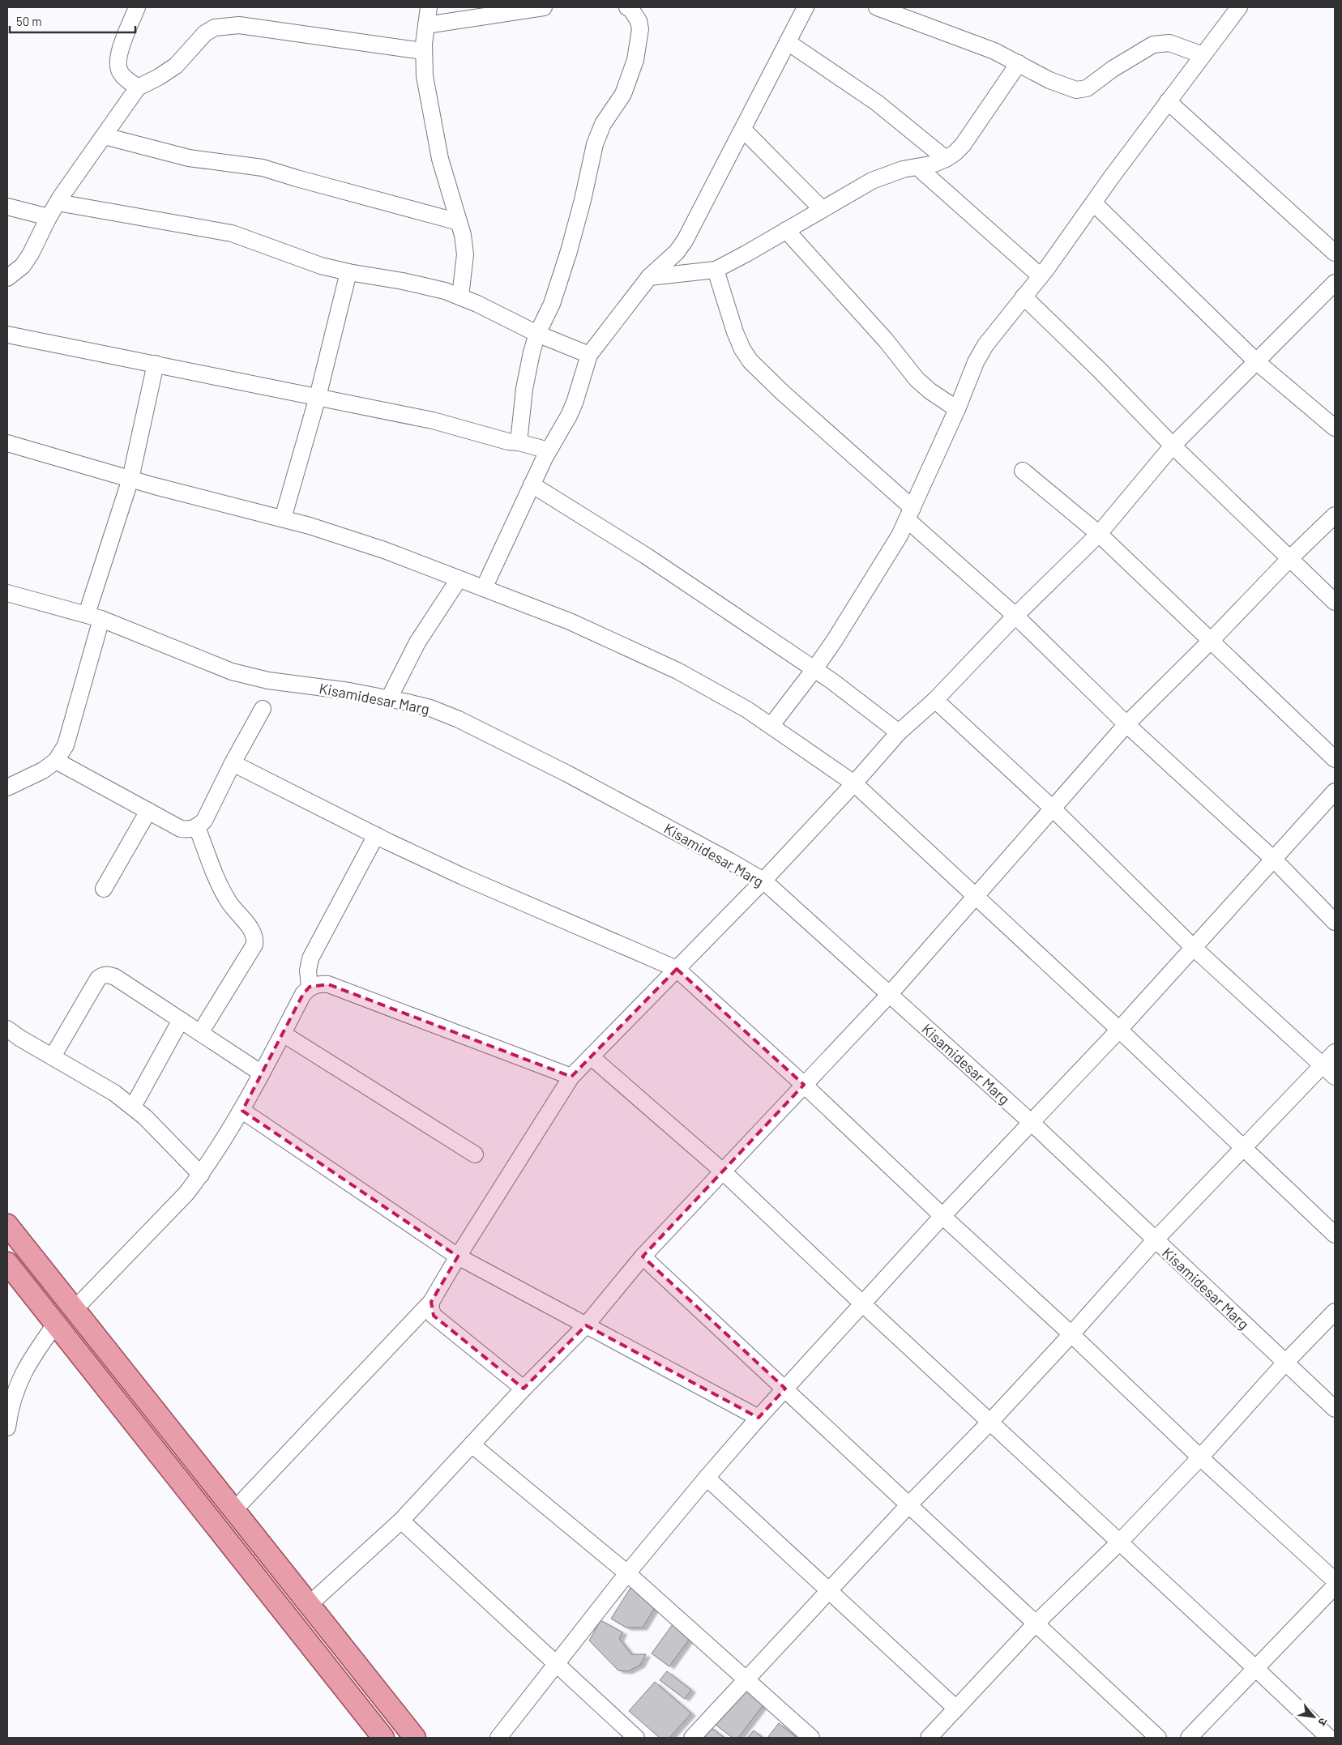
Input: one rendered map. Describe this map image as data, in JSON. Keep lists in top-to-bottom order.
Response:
{
  "streets": {
    "street": ["Kisamidesar Marg"]
  },
  "scale_bar": "50 m",
  "north": "bottom right"
}
